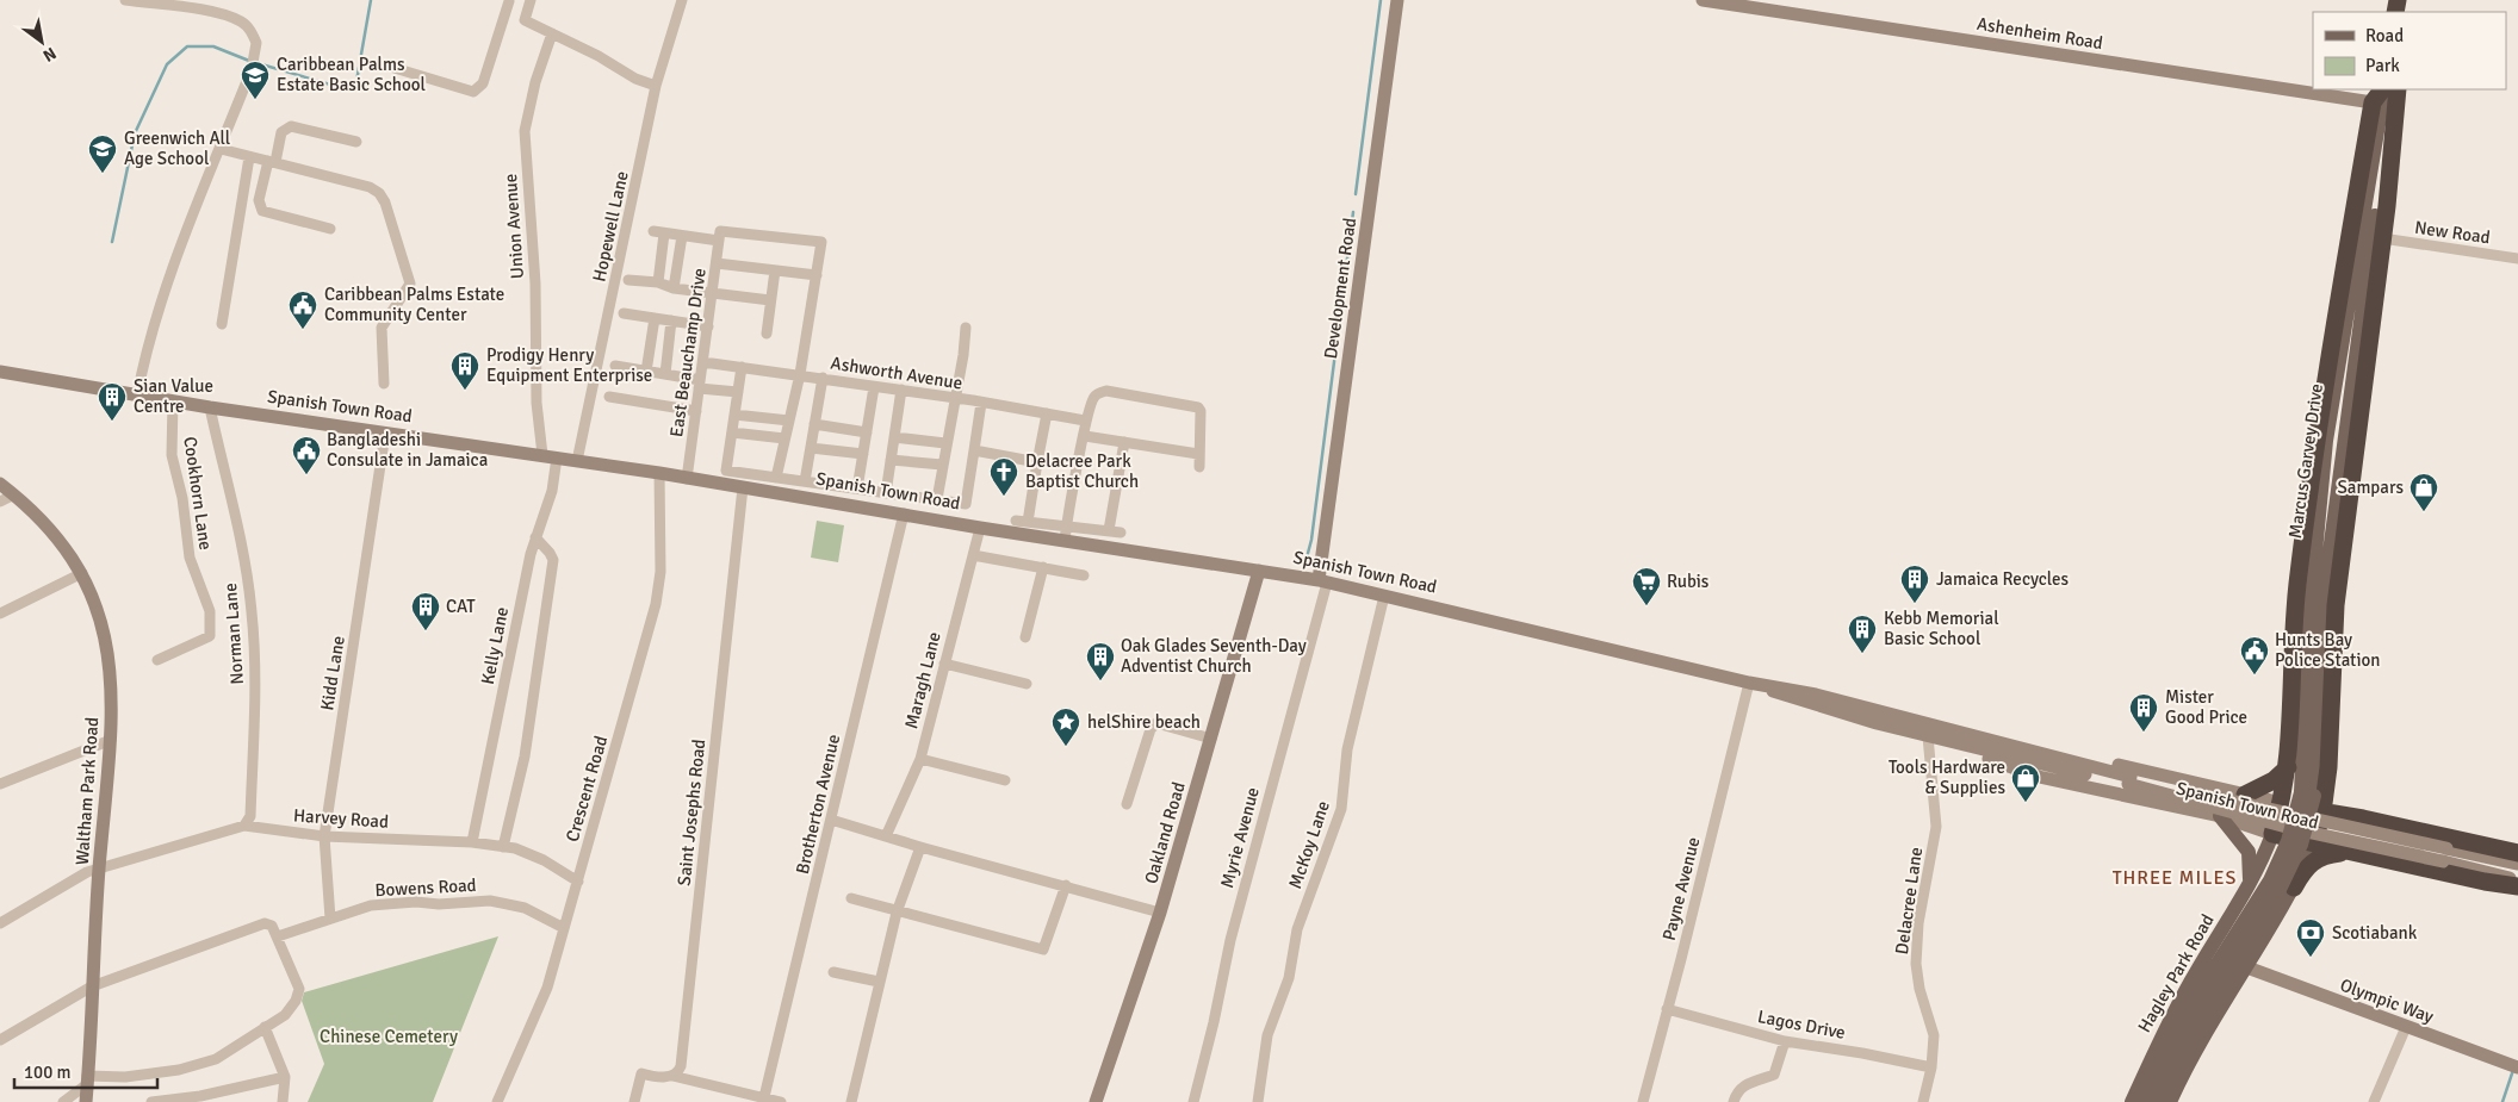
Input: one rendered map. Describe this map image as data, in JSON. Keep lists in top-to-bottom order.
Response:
{
  "streets": {
    "highway": ["Spanish Town Road", "Marcus Garvey Drive"],
    "main road": [
      "Ashenheim Road",
      "Development Road",
      "Waltham Park Road",
      "Oakland Road",
      "Hagley Park Road",
      "Olympic Way"
    ],
    "street": [
      "Union Avenue",
      "Hopewell Lane",
      "New Road",
      "East Beauchamp Drive",
      "Ashworth Avenue",
      "Cookhorn Lane",
      "Norman Lane",
      "Kelly Lane",
      "Kidd Lane",
      "Maragh Lane",
      "Crescent Road",
      "Brotherton Avenue",
      "Saint Josephs Road",
      "Harvey Road",
      "Myrie Avenue",
      "McKoy Lane",
      "Bowens Road",
      "Payne Avenue",
      "Delacree Lane",
      "Lagos Drive"
    ]
  },
  "crossings": [
    ["Ashenheim Road", "Marcus Garvey Drive"],
    ["Union Avenue", "Spanish Town Road"],
    ["Hopewell Lane", "Spanish Town Road"],
    ["Development Road", "Spanish Town Road"],
    ["Development Road", "Myrie Avenue"],
    ["East Beauchamp Drive", "Ashworth Avenue"],
    ["East Beauchamp Drive", "Spanish Town Road"],
    ["Spanish Town Road", "Marcus Garvey Drive"],
    ["Spanish Town Road", "Cookhorn Lane"],
    ["Spanish Town Road", "Norman Lane"],
    ["Spanish Town Road", "Kelly Lane"],
    ["Spanish Town Road", "Kidd Lane"],
    ["Spanish Town Road", "Maragh Lane"],
    ["Spanish Town Road", "Crescent Road"],
    ["Spanish Town Road", "Brotherton Avenue"],
    ["Spanish Town Road", "Saint Josephs Road"],
    ["Spanish Town Road", "Oakland Road"],
    ["Spanish Town Road", "Myrie Avenue"],
    ["Spanish Town Road", "McKoy Lane"],
    ["Spanish Town Road", "Payne Avenue"],
    ["Spanish Town Road", "Delacree Lane"],
    ["Spanish Town Road", "Hagley Park Road"],
    ["Marcus Garvey Drive", "Hagley Park Road"],
    ["Norman Lane", "Harvey Road"],
    ["Kelly Lane", "Harvey Road"],
    ["Kidd Lane", "Harvey Road"],
    ["Kidd Lane", "Bowens Road"],
    ["Crescent Road", "Harvey Road"],
    ["Crescent Road", "Bowens Road"],
    ["Waltham Park Road", "Harvey Road"],
    ["Payne Avenue", "Lagos Drive"],
    ["Delacree Lane", "Lagos Drive"]
  ],
  "districts": ["THREE MILES"],
  "parks": ["Chinese Cemetery"],
  "places": {
    "school or university": ["Caribbean Palms Estate Basic School", "Greenwich All Age School"],
    "public building": ["Caribbean Palms Estate Community Center", "Bangladeshi Consulate in Jamaica", "Hunts Bay Police Station"],
    "building": [
      "Prodigy Henry Equipment Enterprise",
      "Sian Value Centre",
      "Jamaica Recycles",
      "CAT",
      "Kebb Memorial Basic School",
      "Oak Glades Seventh-Day Adventist Church",
      "Mister Good Price"
    ],
    "church": ["Delacree Park Baptist Church"],
    "shop": ["Sampars", "Tools Hardware & Supplies"],
    "supermarket": ["Rubis"],
    "place": ["helShire beach"],
    "bank": ["Scotiabank"]
  },
  "legend": ["Road", "Park"],
  "scale_bar": "100 m",
  "north": "bottom right"
}
